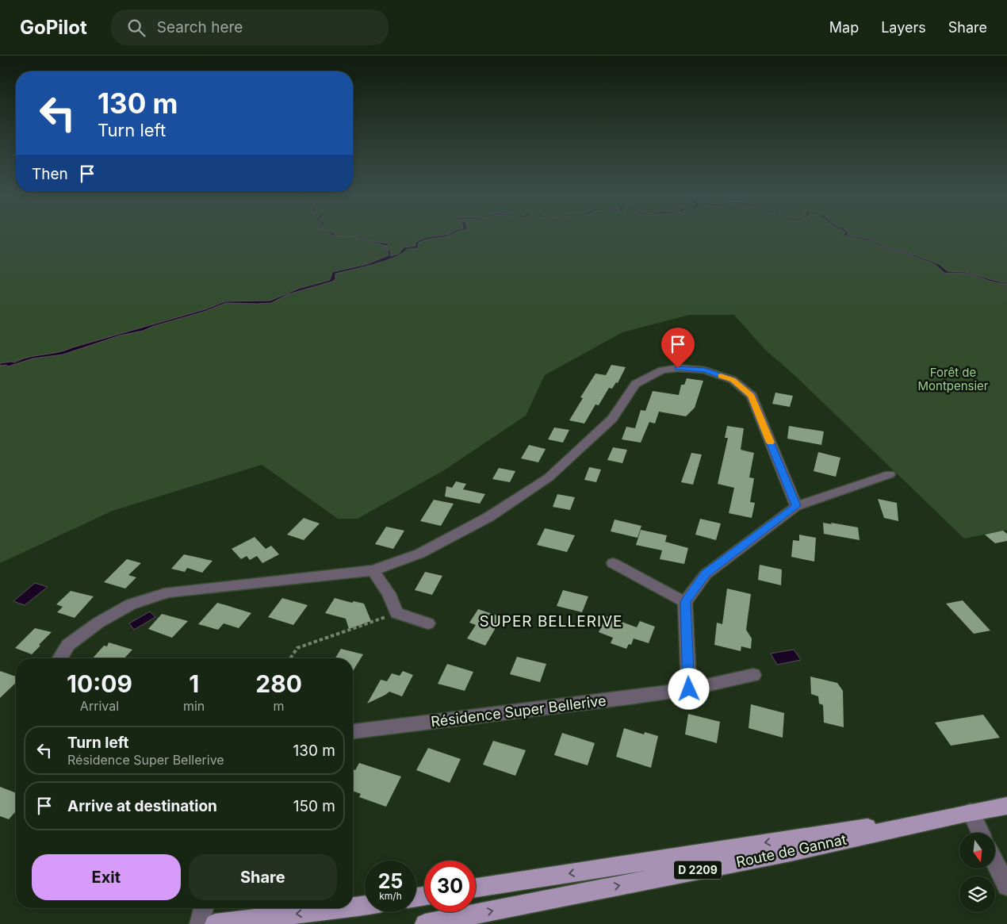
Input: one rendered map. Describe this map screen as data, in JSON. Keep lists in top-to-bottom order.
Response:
{
  "streets": {
    "main road": ["Route de Gannat", "D 2209"],
    "street": ["Résidence Super Bellerive"]
  },
  "districts": ["SUPER BELLERIVE"],
  "parks": ["Forêt de Montpensier"],
  "north": "bottom",
  "page": {
    "header": "GoPilot",
    "search": "Search here",
    "nav": ["Map", "Layers", "Share"],
    "turn": ["130 m", "Turn left"],
    "then": "Then",
    "eta": [
      "10:09",
      "Arrival",
      "1",
      "min",
      "280",
      "m"
    ],
    "list": [
      {
        "name": "Turn left",
        "note": "Résidence Super Bellerive",
        "value": "130 m"
      },
      {
        "name": "Arrive at destination",
        "value": "150 m"
      }
    ],
    "buttons": ["Exit", "Share"],
    "speed": "25 km/h",
    "limit": "30"
  }
}
